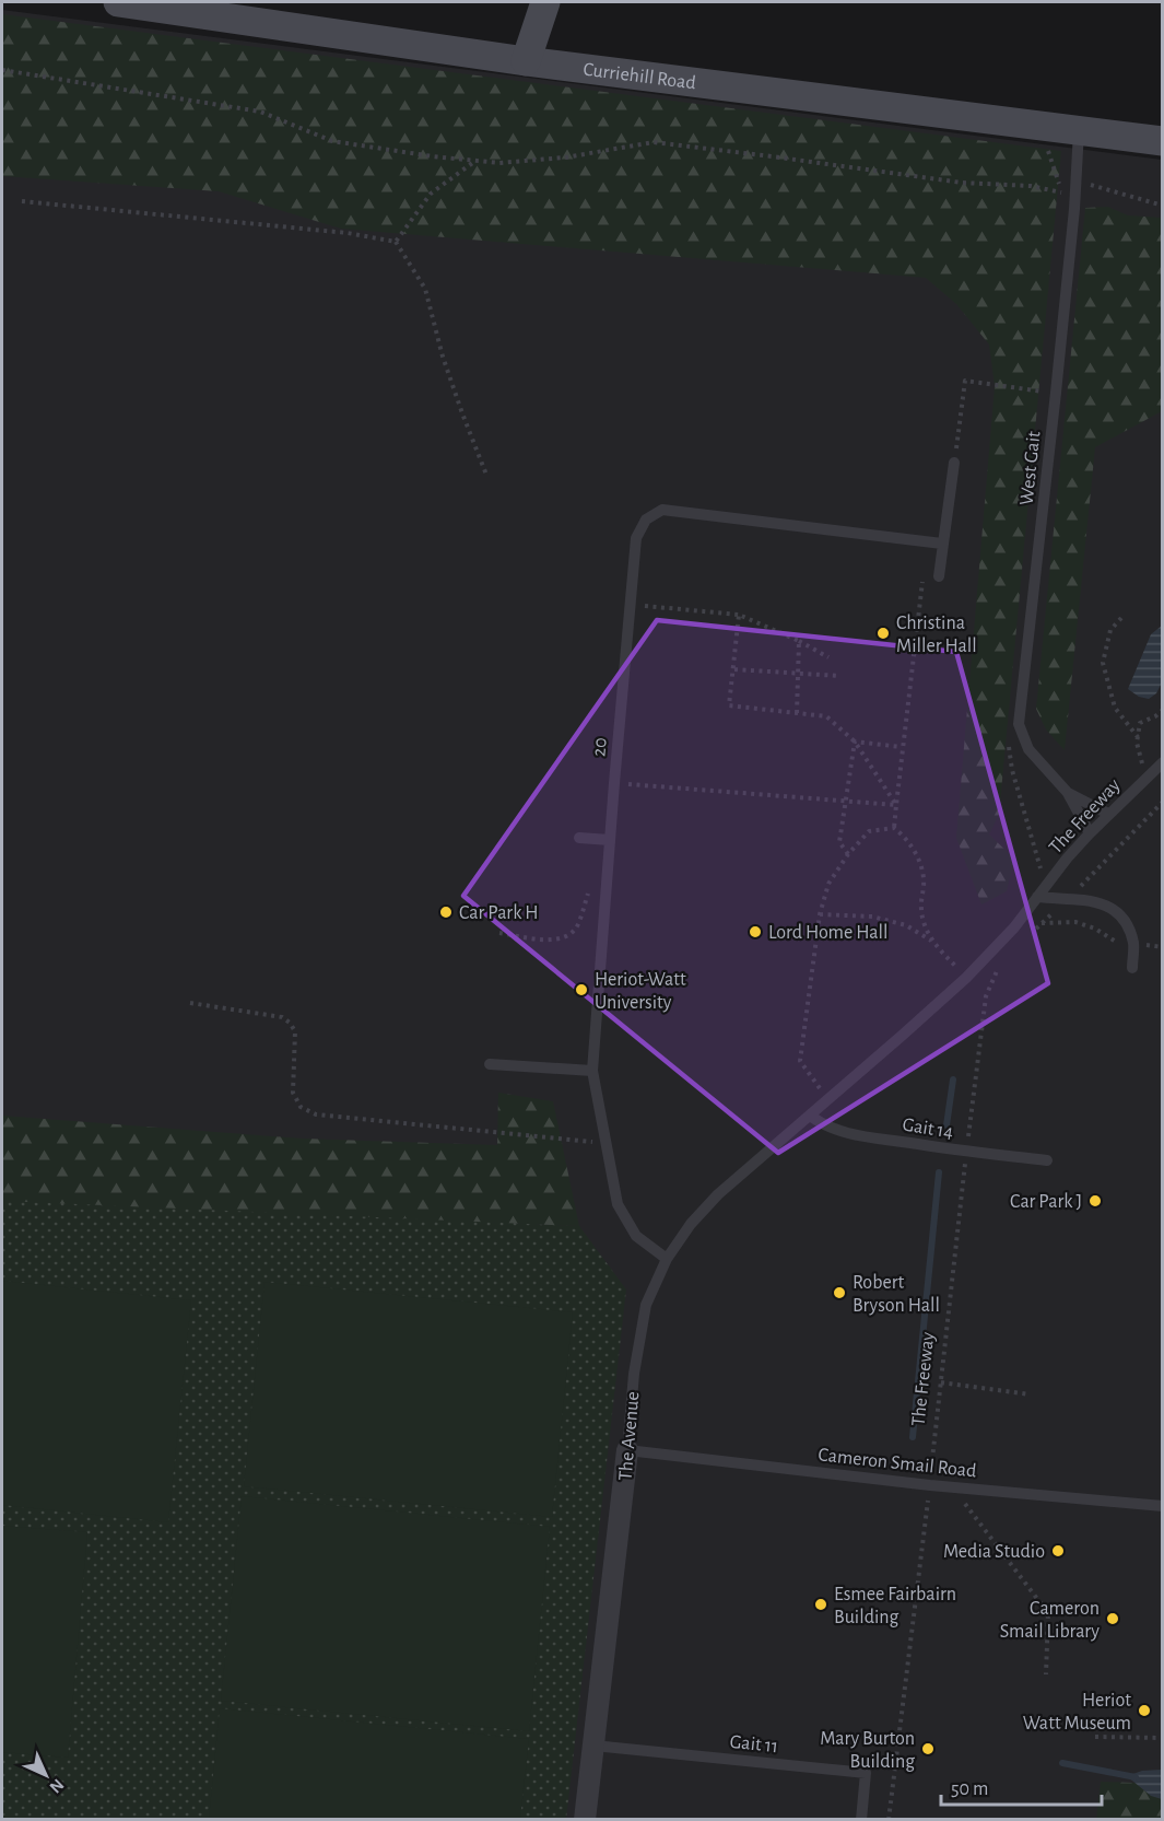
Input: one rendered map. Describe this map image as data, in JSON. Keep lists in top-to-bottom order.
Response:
{
  "streets": {
    "street": ["Curriehill Road", "The Avenue"],
    "lane": [
      "West Gait",
      "20",
      "The Freeway",
      "Gait 14",
      "Cameron Smail Road",
      "Gait 11"
    ]
  },
  "crossings": [
    ["Curriehill Road", "West Gait"],
    ["West Gait", "The Freeway"],
    ["20", "The Avenue"],
    ["The Freeway", "Gait 14"],
    ["The Freeway", "Cameron Smail Road"],
    ["Gait 14", "The Avenue"],
    ["The Avenue", "Cameron Smail Road"],
    ["The Avenue", "Gait 11"]
  ],
  "places": [
    "Christina Miller Hall",
    "Car Park H",
    "Lord Home Hall",
    "Heriot-Watt University",
    "Car Park J",
    "Robert Bryson Hall",
    "Media Studio",
    "Esmee Fairbairn Building",
    "Cameron Smail Library",
    "Heriot Watt Museum",
    "Mary Burton Building"
  ],
  "scale_bar": "50 m",
  "north": "bottom right"
}
